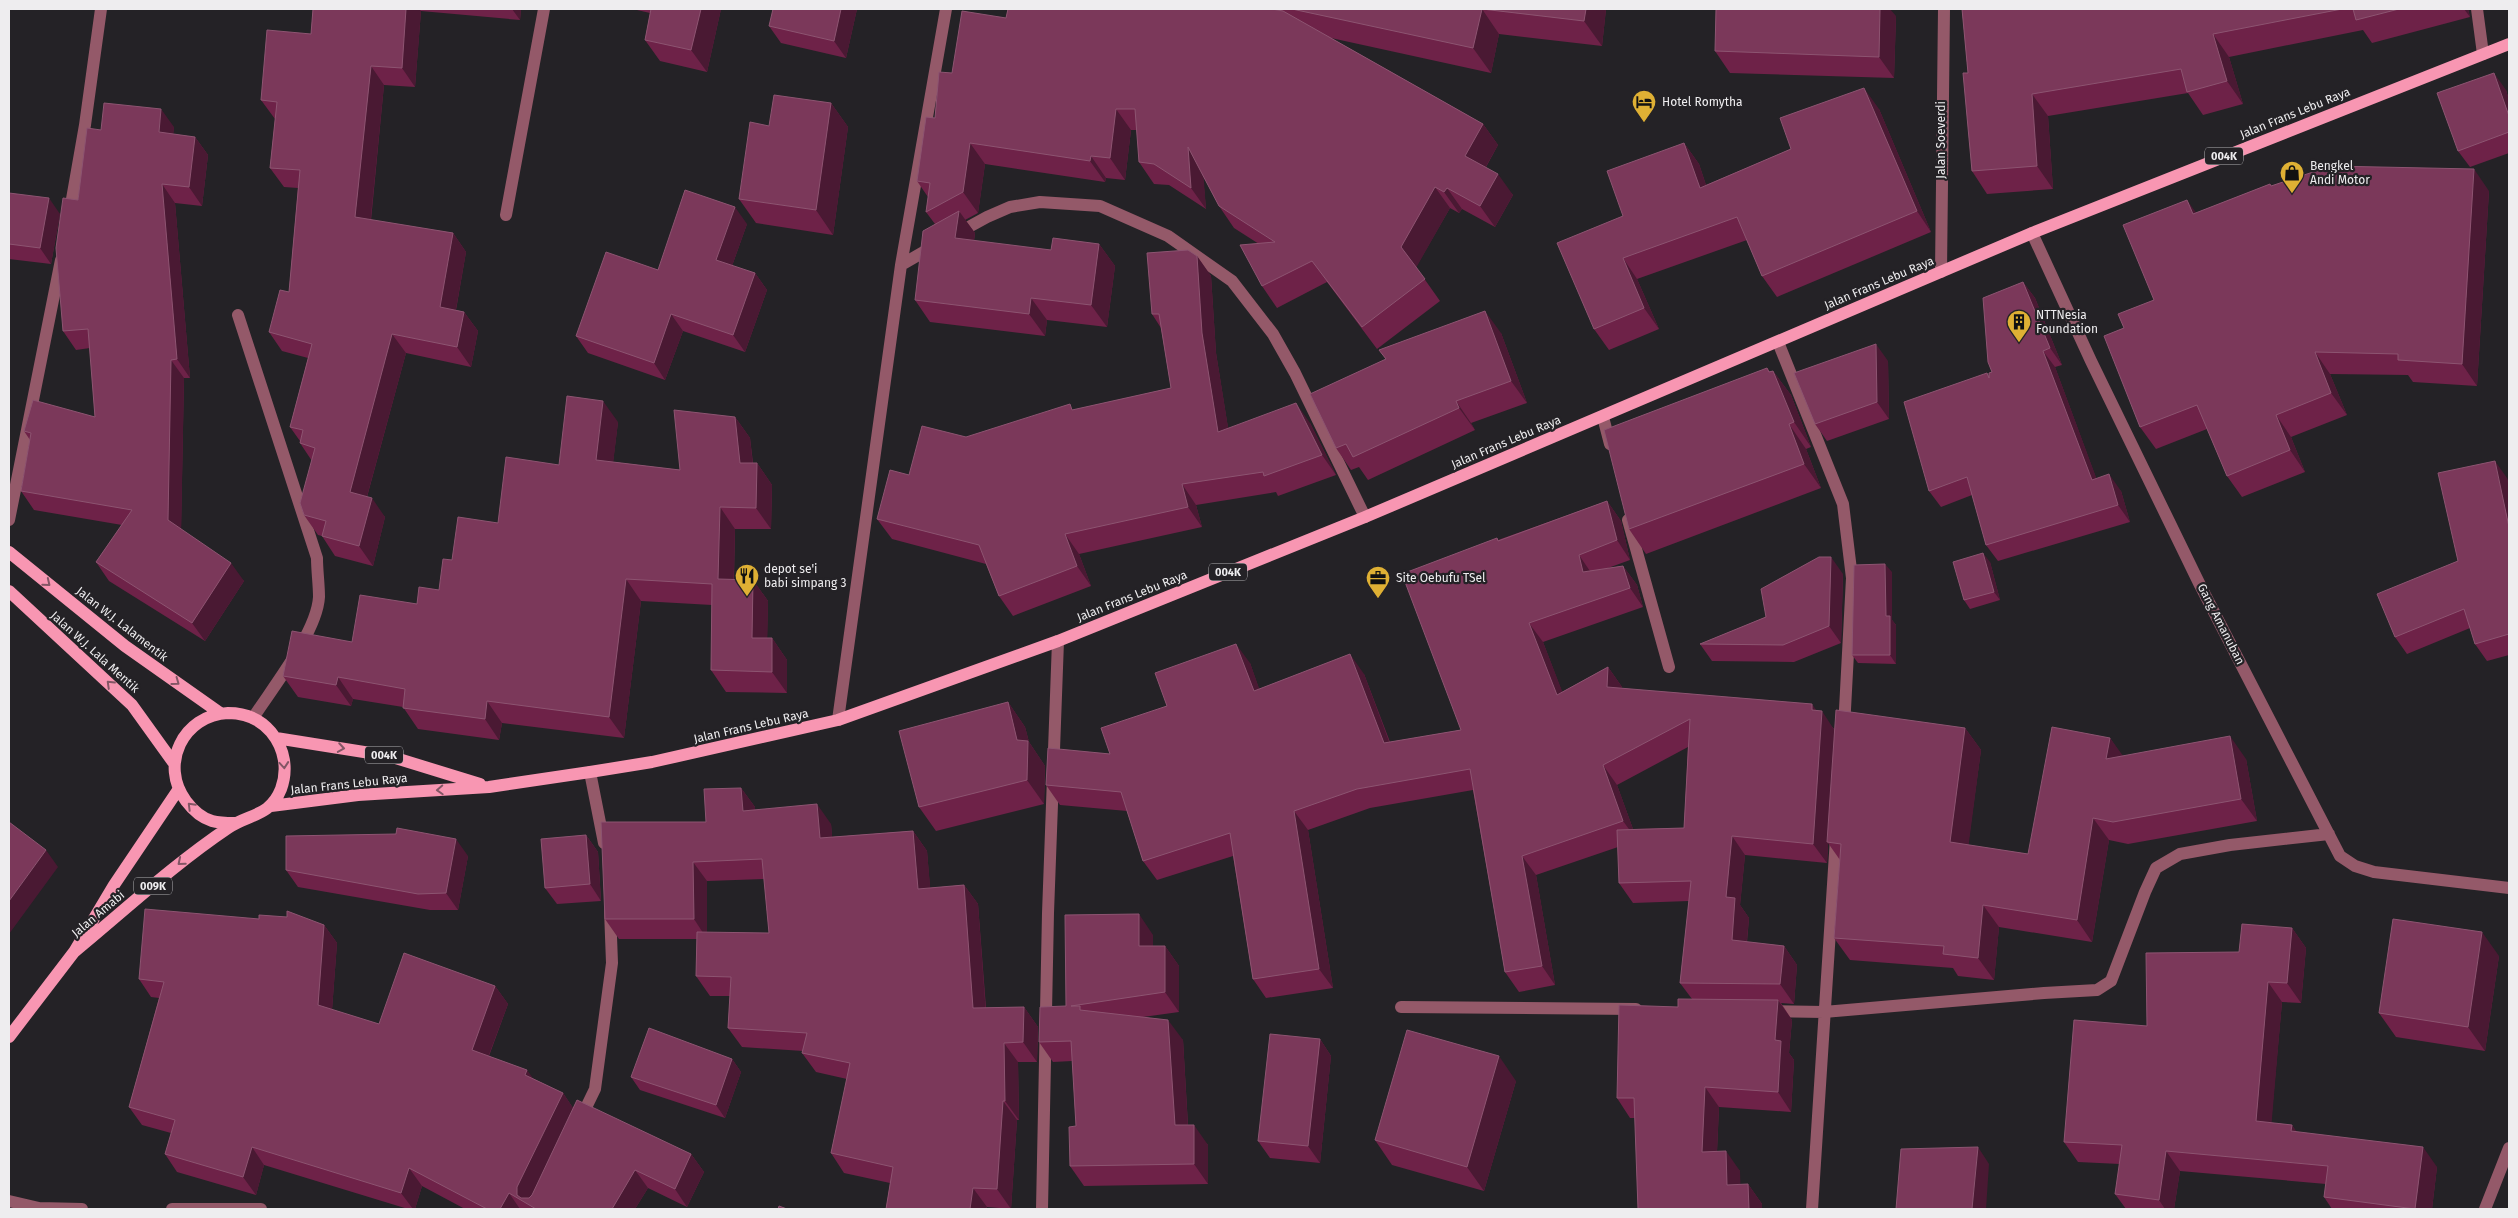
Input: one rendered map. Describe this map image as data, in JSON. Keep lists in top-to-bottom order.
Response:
{
  "streets": {
    "main road": [
      "Jalan Frans Lebu Raya",
      "004K",
      "Jalan W.J. Lalamentik",
      "Jalan W.J. Lala Mentik",
      "009K",
      "Jalan Amabi"
    ],
    "street": ["Jalan Soeverdi", "Gang Amanuban"]
  },
  "crossings": [
    ["Jalan Frans Lebu Raya", "Jalan Soeverdi"],
    ["Jalan Frans Lebu Raya", "Jalan W.J. Lalamentik"],
    ["Jalan Frans Lebu Raya", "Gang Amanuban"],
    ["Jalan Frans Lebu Raya", "Jalan W.J. Lala Mentik"],
    ["Jalan Frans Lebu Raya", "Jalan Amabi"],
    ["Jalan W.J. Lalamentik", "Jalan W.J. Lala Mentik"],
    ["Jalan W.J. Lalamentik", "Jalan Amabi"],
    ["Jalan W.J. Lala Mentik", "Jalan Amabi"]
  ],
  "one_way": ["Jalan W.J. Lalamentik", "Jalan W.J. Lala Mentik"],
  "places": {
    "hotel": ["Hotel Romytha"],
    "shop": ["Bengkel Andi Motor"],
    "building": ["NTTNesia Foundation"],
    "restaurant": ["depot se'i babi simpang 3"],
    "office": ["Site Oebufu TSel"]
  }
}
